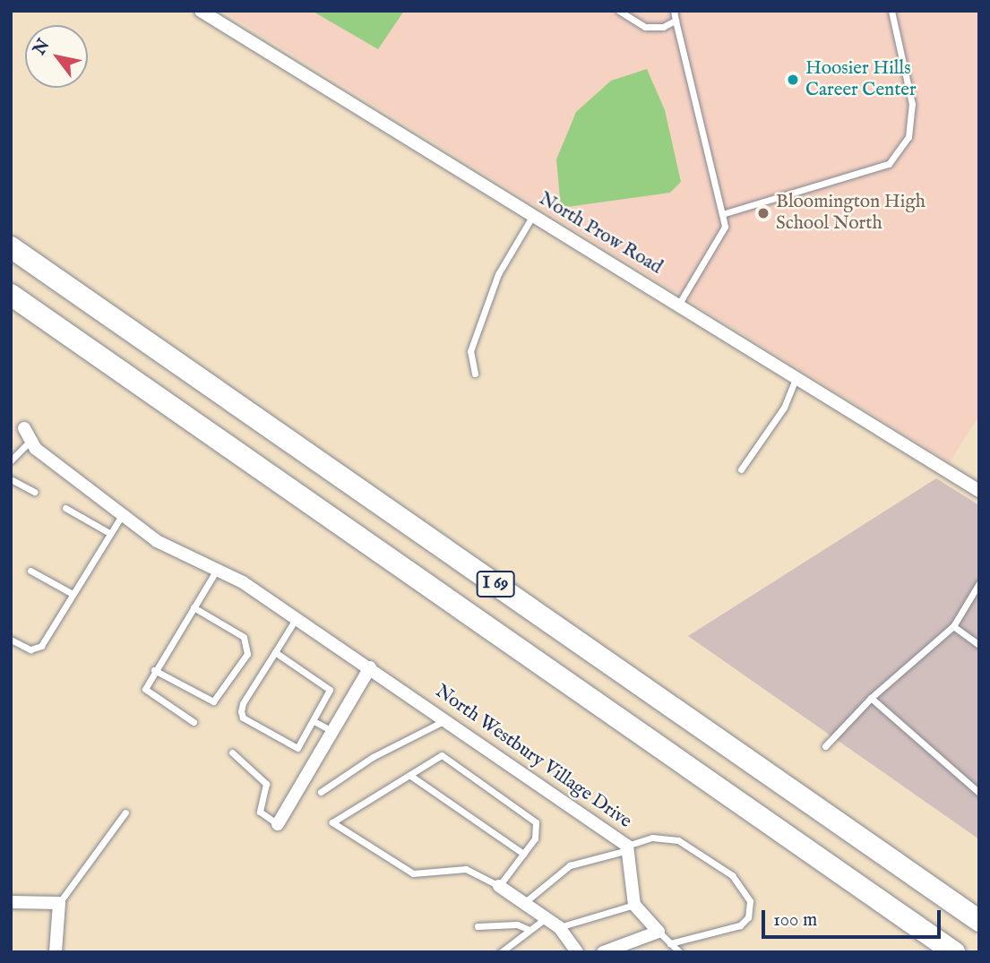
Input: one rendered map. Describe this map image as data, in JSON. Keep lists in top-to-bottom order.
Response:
{
  "streets": {
    "highway": ["I 69"],
    "street": ["North Prow Road", "North Westbury Village Drive"]
  },
  "places": ["Hoosier Hills Career Center", "Bloomington High School North"],
  "scale_bar": "100 m",
  "north": "top left"
}
